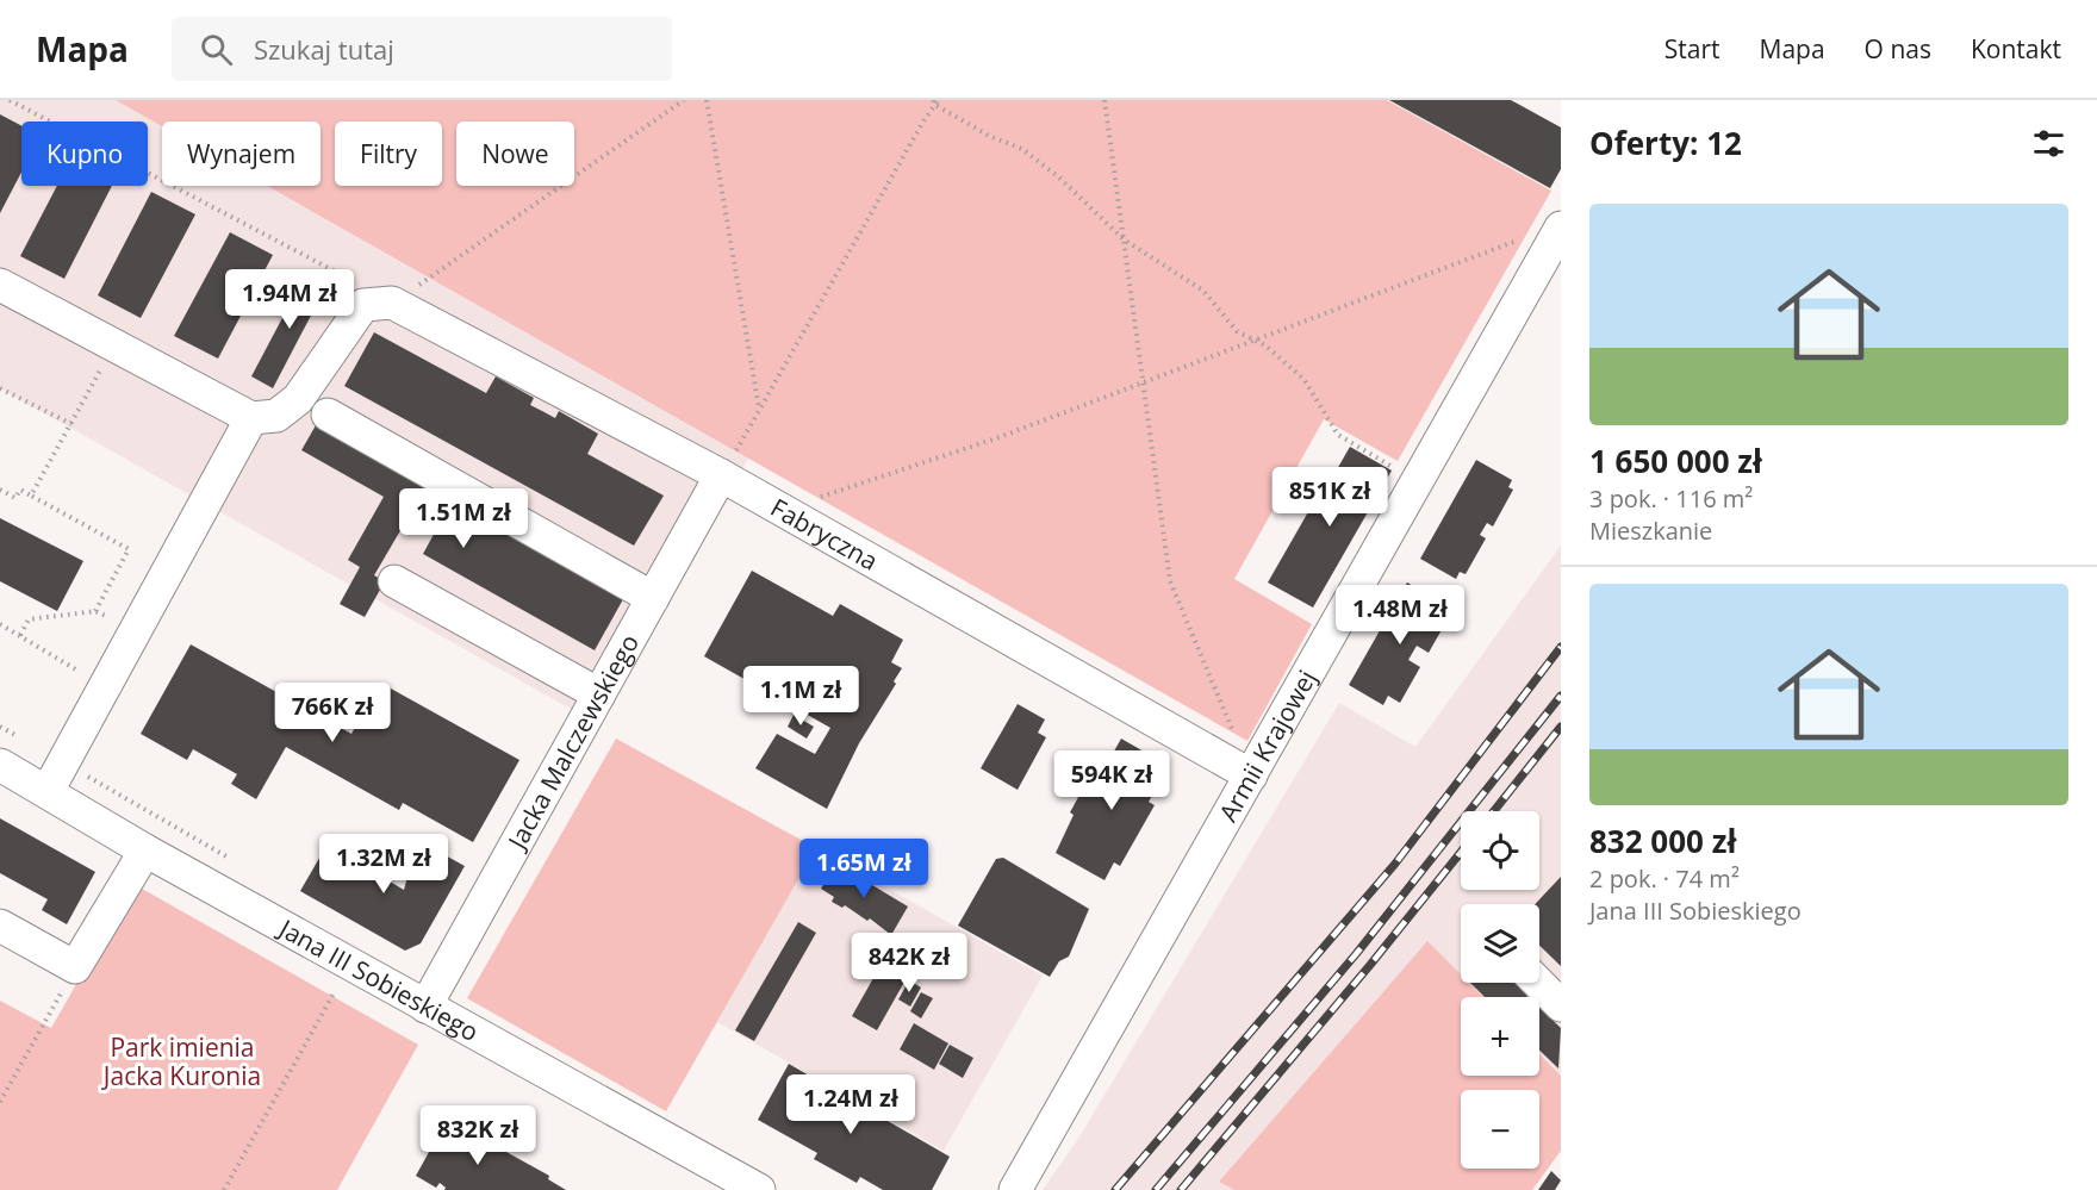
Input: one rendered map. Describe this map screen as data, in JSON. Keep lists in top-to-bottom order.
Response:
{
  "streets": {
    "street": [
      "Fabryczna",
      "Jacka Malczewskiego",
      "Armii Krajowej",
      "Jana III Sobieskiego"
    ]
  },
  "crossings": [
    ["Fabryczna", "Jacka Malczewskiego"],
    ["Fabryczna", "Armii Krajowej"],
    ["Jacka Malczewskiego", "Jana III Sobieskiego"]
  ],
  "parks": ["Park imienia Jacka Kuronia"],
  "page": {
    "header": "Mapa",
    "search": "Szukaj tutaj",
    "nav": [
      "Start",
      "Mapa",
      "O nas",
      "Kontakt"
    ],
    "heading": "Oferty: 12",
    "chip": [
      "Kupno",
      "Wynajem",
      "Filtry",
      "Nowe"
    ],
    "list": [
      {
        "name": "1 650 000 zł",
        "note": "3 pok. · 116 m² · Mieszkanie"
      },
      {
        "name": "832 000 zł",
        "note": "2 pok. · 74 m² · Jana III Sobieskiego"
      }
    ],
    "price": [
      "1.94M zł",
      "851K zł",
      "1.51M zł",
      "1.48M zł",
      "1.1M zł",
      "766K zł",
      "594K zł",
      "1.32M zł",
      "1.65M zł",
      "842K zł",
      "1.24M zł",
      "832K zł"
    ],
    "map_buttons": ["+", "−"]
  }
}
